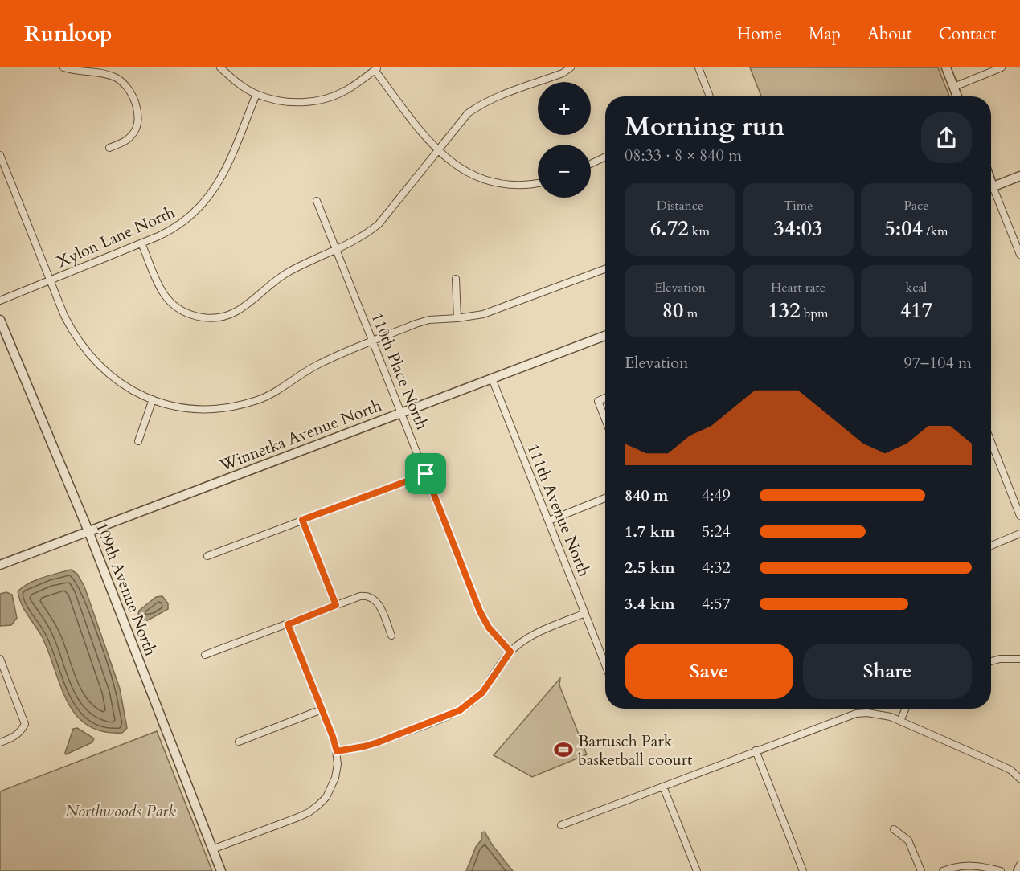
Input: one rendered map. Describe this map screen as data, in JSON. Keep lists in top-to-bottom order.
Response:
{
  "streets": {
    "street": [
      "Xylon Lane North",
      "110th Place North",
      "Winnetka Avenue North",
      "111th Avenue North",
      "109th Avenue North"
    ]
  },
  "crossings": [
    ["110th Place North", "Winnetka Avenue North"],
    ["Winnetka Avenue North", "111th Avenue North"],
    ["Winnetka Avenue North", "109th Avenue North"]
  ],
  "parks": ["Northwoods Park"],
  "places": {
    "sports": ["Bartusch Park basketball coourt"]
  },
  "page": {
    "header": "Runloop",
    "nav": [
      "Home",
      "Map",
      "About",
      "Contact"
    ],
    "map_buttons": ["+", "−"],
    "heading": ["Morning run", "08:33 · 8 × 840 m"],
    "stats": [
      ["Distance", "6.72 km"],
      ["Time", "34:03"],
      ["Pace", "5:04 /km"],
      ["Elevation", "80 m"],
      ["Heart rate", "132 bpm"],
      ["kcal", "417"]
    ],
    "chart": ["Elevation", "97–104 m"],
    "list": [
      {
        "name": "840 m",
        "note": "4:49"
      },
      {
        "name": "1.7 km",
        "note": "5:24"
      },
      {
        "name": "2.5 km",
        "note": "4:32"
      },
      {
        "name": "3.4 km",
        "note": "4:57"
      }
    ],
    "buttons": ["Save", "Share"]
  }
}
